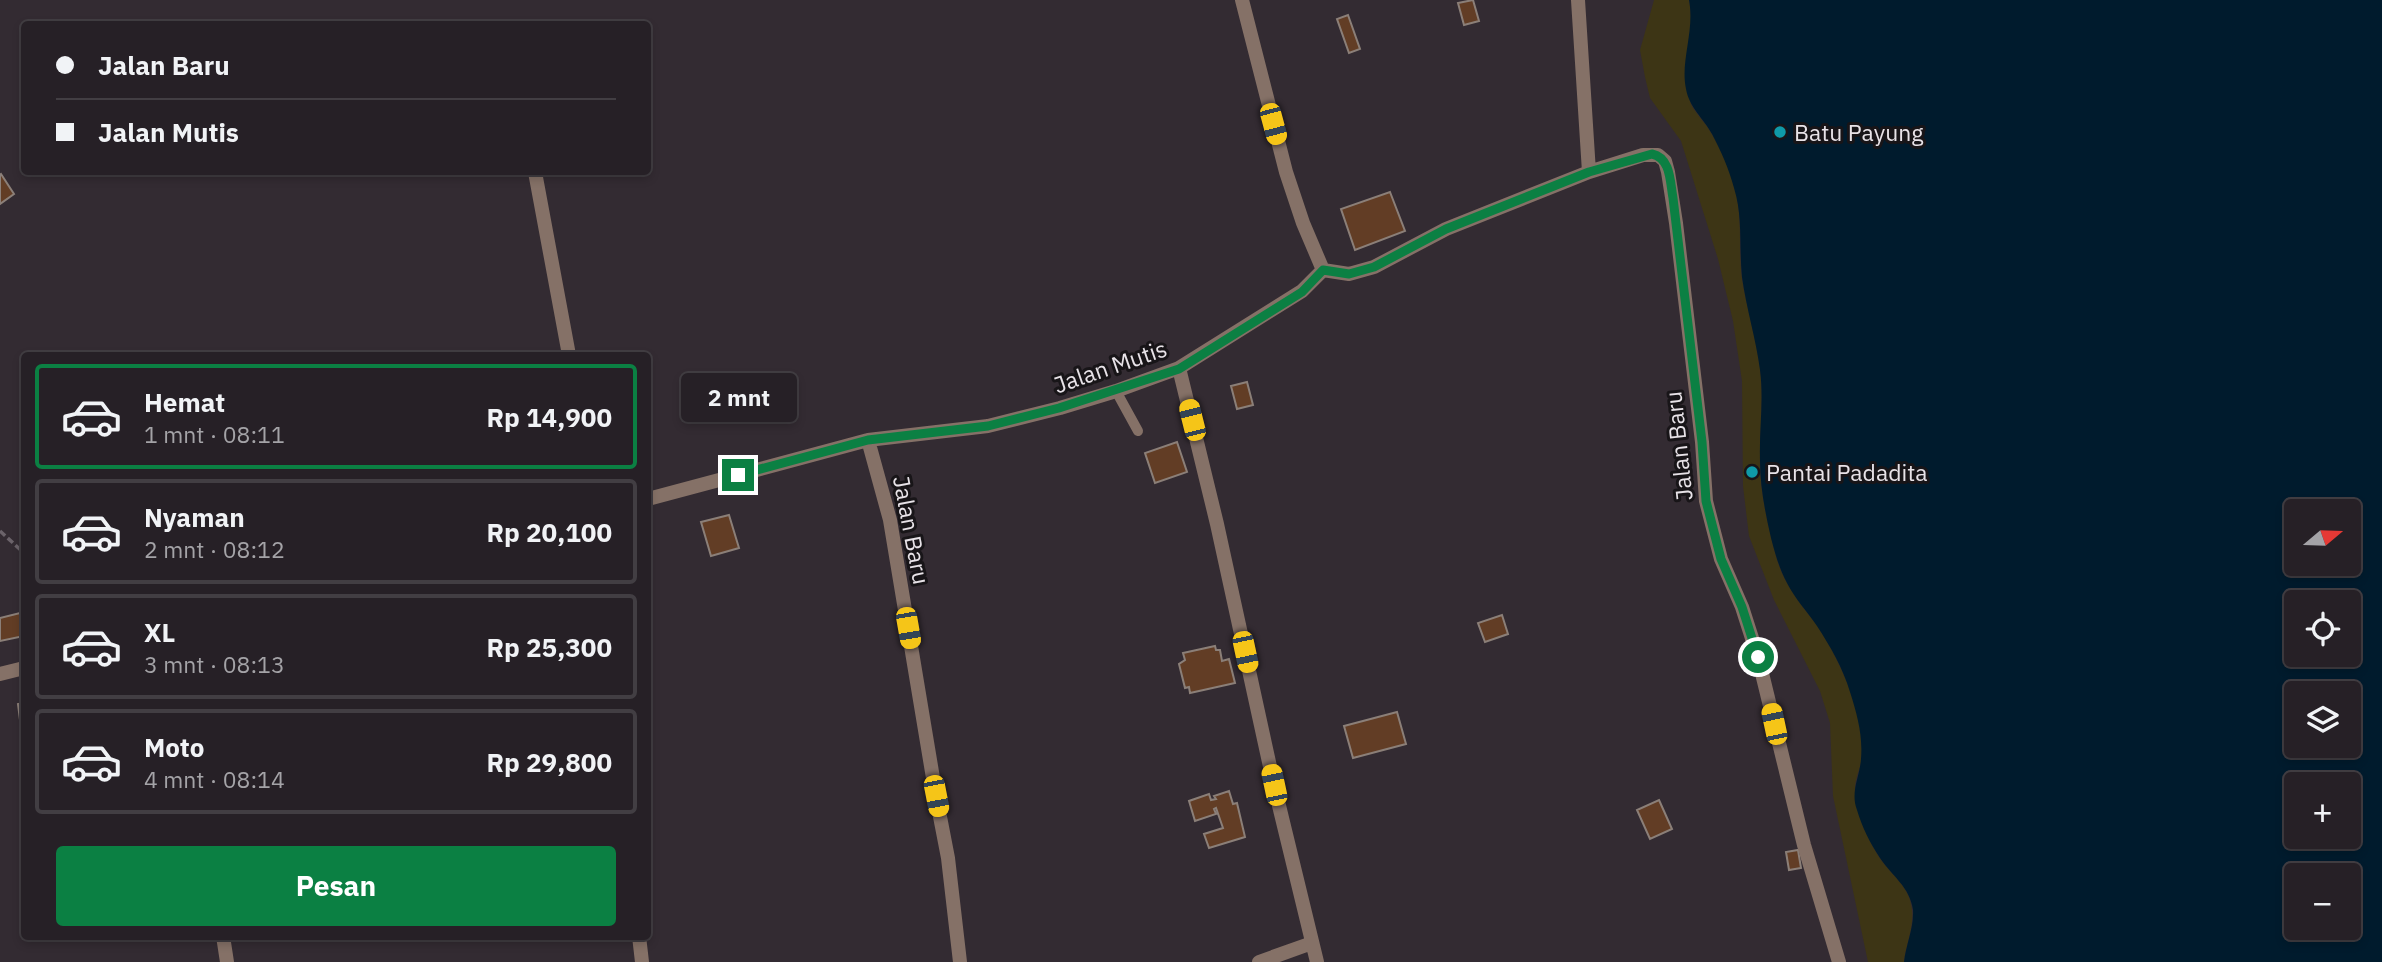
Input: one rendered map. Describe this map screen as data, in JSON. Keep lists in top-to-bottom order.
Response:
{
  "streets": {
    "street": ["Jalan Mutis", "Jalan Baru"]
  },
  "crossings": [
    ["Jalan Mutis", "Jalan Baru"]
  ],
  "places": ["Batu Payung", "Pantai Padadita"],
  "north": "right",
  "page": {
    "banner": ["Jalan Baru", "Jalan Mutis"],
    "list": [
      {
        "name": "Hemat",
        "note": "1 mnt · 08:11",
        "value": "Rp 14,900"
      },
      {
        "name": "Nyaman",
        "note": "2 mnt · 08:12",
        "value": "Rp 20,100"
      },
      {
        "name": "XL",
        "note": "3 mnt · 08:13",
        "value": "Rp 25,300"
      },
      {
        "name": "Moto",
        "note": "4 mnt · 08:14",
        "value": "Rp 29,800"
      }
    ],
    "bubble": "2 mnt",
    "map_buttons": ["+", "−"],
    "buttons": "Pesan"
  }
}
